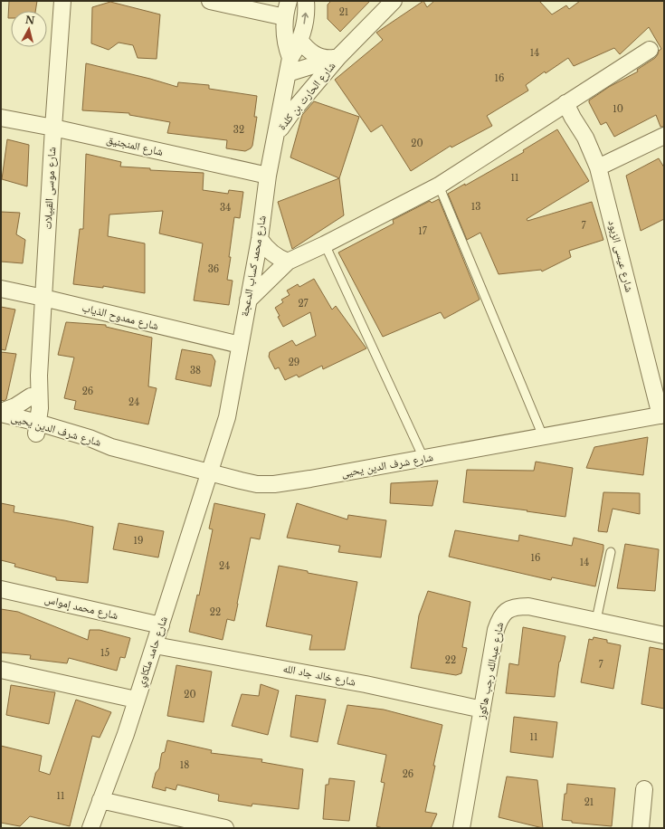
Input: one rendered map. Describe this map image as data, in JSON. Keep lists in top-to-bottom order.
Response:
{
  "streets": {
    "street": [
      "شارع الحارث بن كلدة",
      "شارع المنجنيق",
      "شارع موسى القبيلات",
      "شارع عيسى الزيود",
      "شارع محمد كساب الدعجة",
      "شارع ممدوح الذياب",
      "شارع شرف الدين يحيى",
      "شارع محمد إمواس",
      "شارع حامد ملكاوي",
      "شارع عبدالله رجب هاكوز",
      "شارع خالد جاد الله"
    ]
  },
  "crossings": [
    ["شارع الحارث بن كلدة", "شارع محمد كساب الدعجة"],
    ["شارع المنجنيق", "شارع موسى القبيلات"],
    ["شارع المنجنيق", "شارع محمد كساب الدعجة"],
    ["شارع موسى القبيلات", "شارع ممدوح الذياب"],
    ["شارع موسى القبيلات", "شارع شرف الدين يحيى"],
    ["شارع عيسى الزيود", "شارع شرف الدين يحيى"],
    ["شارع محمد كساب الدعجة", "شارع ممدوح الذياب"],
    ["شارع محمد كساب الدعجة", "شارع شرف الدين يحيى"],
    ["شارع محمد كساب الدعجة", "شارع حامد ملكاوي"],
    ["شارع شرف الدين يحيى", "شارع حامد ملكاوي"],
    ["شارع محمد إمواس", "شارع حامد ملكاوي"],
    ["شارع حامد ملكاوي", "شارع خالد جاد الله"],
    ["شارع عبدالله رجب هاكوز", "شارع خالد جاد الله"]
  ],
  "house_numbers": [
    "21",
    "14",
    "16",
    "10",
    "32",
    "20",
    "11",
    "13",
    "34",
    "7",
    "17",
    "36",
    "27",
    "29",
    "38",
    "26",
    "24",
    "19",
    "16",
    "14",
    "24",
    "22",
    "15",
    "22",
    "7",
    "20",
    "11",
    "18",
    "26",
    "11",
    "21"
  ],
  "north": "top"
}
